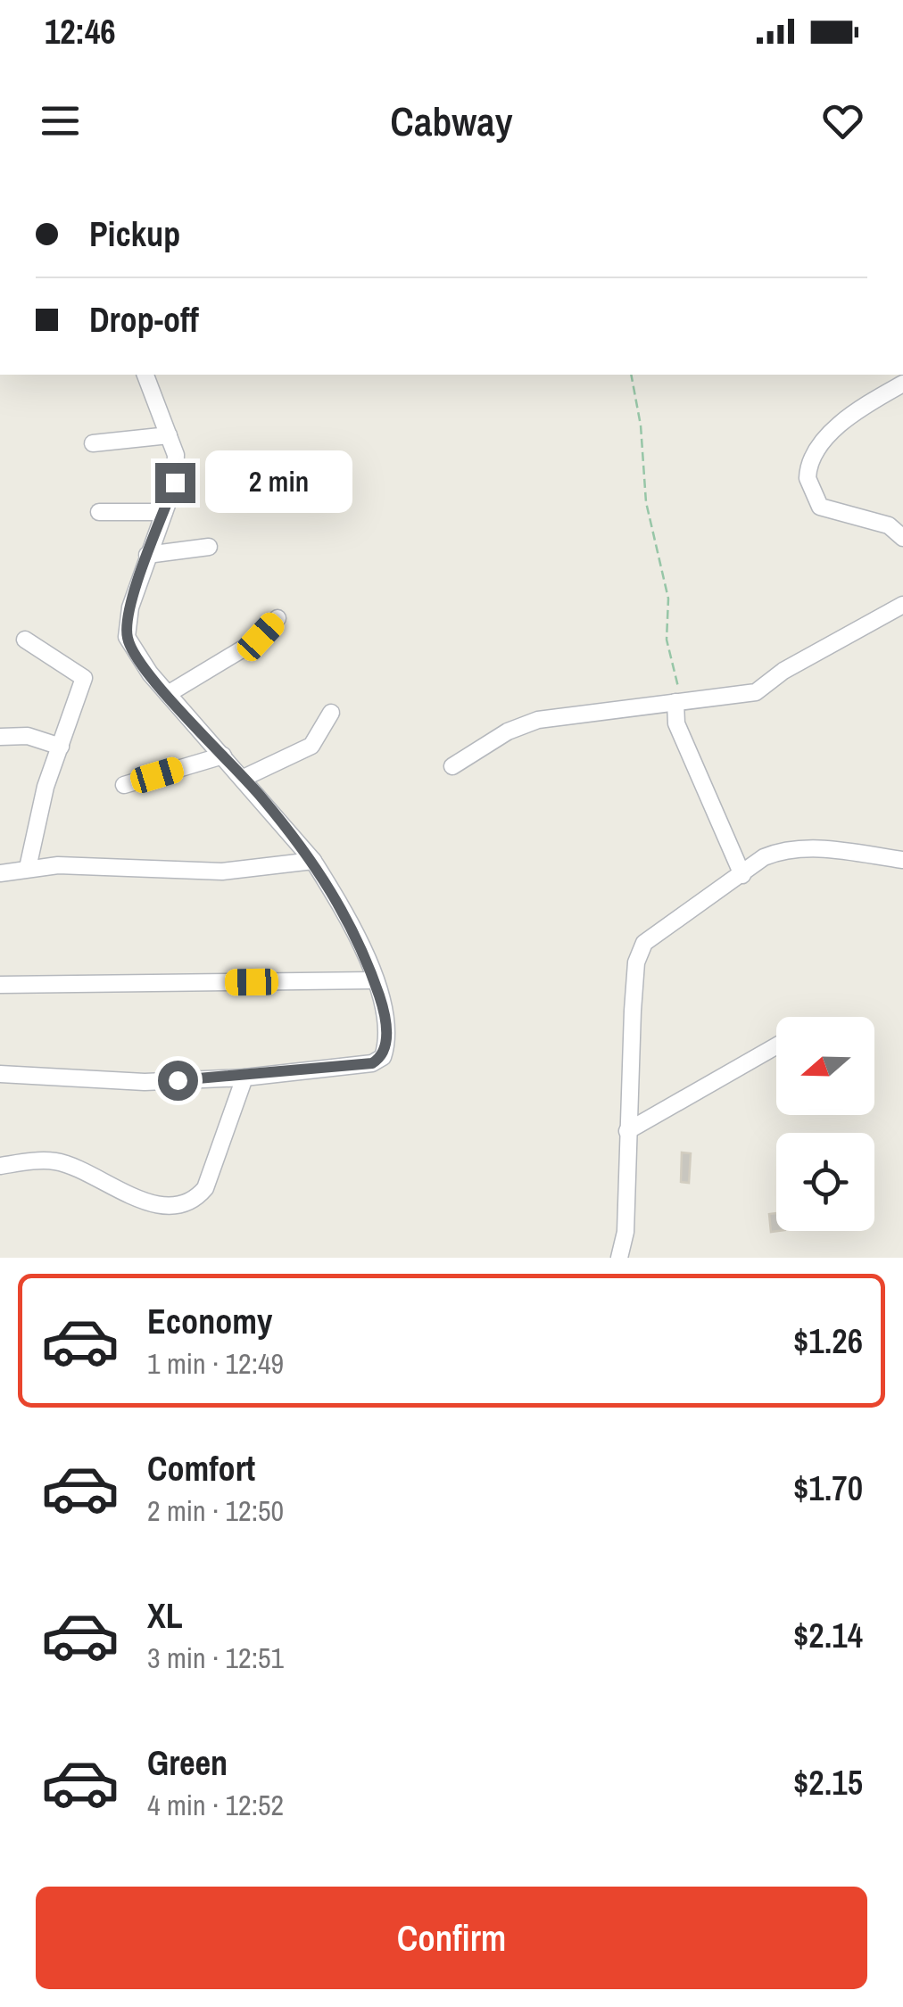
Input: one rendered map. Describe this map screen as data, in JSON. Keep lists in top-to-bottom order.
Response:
{
  "north": "left",
  "page": {
    "status": "12:46",
    "header": "Cabway",
    "banner": ["Pickup", "Drop-off"],
    "bubble": "2 min",
    "list": [
      {
        "name": "Economy",
        "note": "1 min · 12:49",
        "value": "$1.26"
      },
      {
        "name": "Comfort",
        "note": "2 min · 12:50",
        "value": "$1.70"
      },
      {
        "name": "XL",
        "note": "3 min · 12:51",
        "value": "$2.14"
      },
      {
        "name": "Green",
        "note": "4 min · 12:52",
        "value": "$2.15"
      }
    ],
    "buttons": "Confirm"
  }
}
